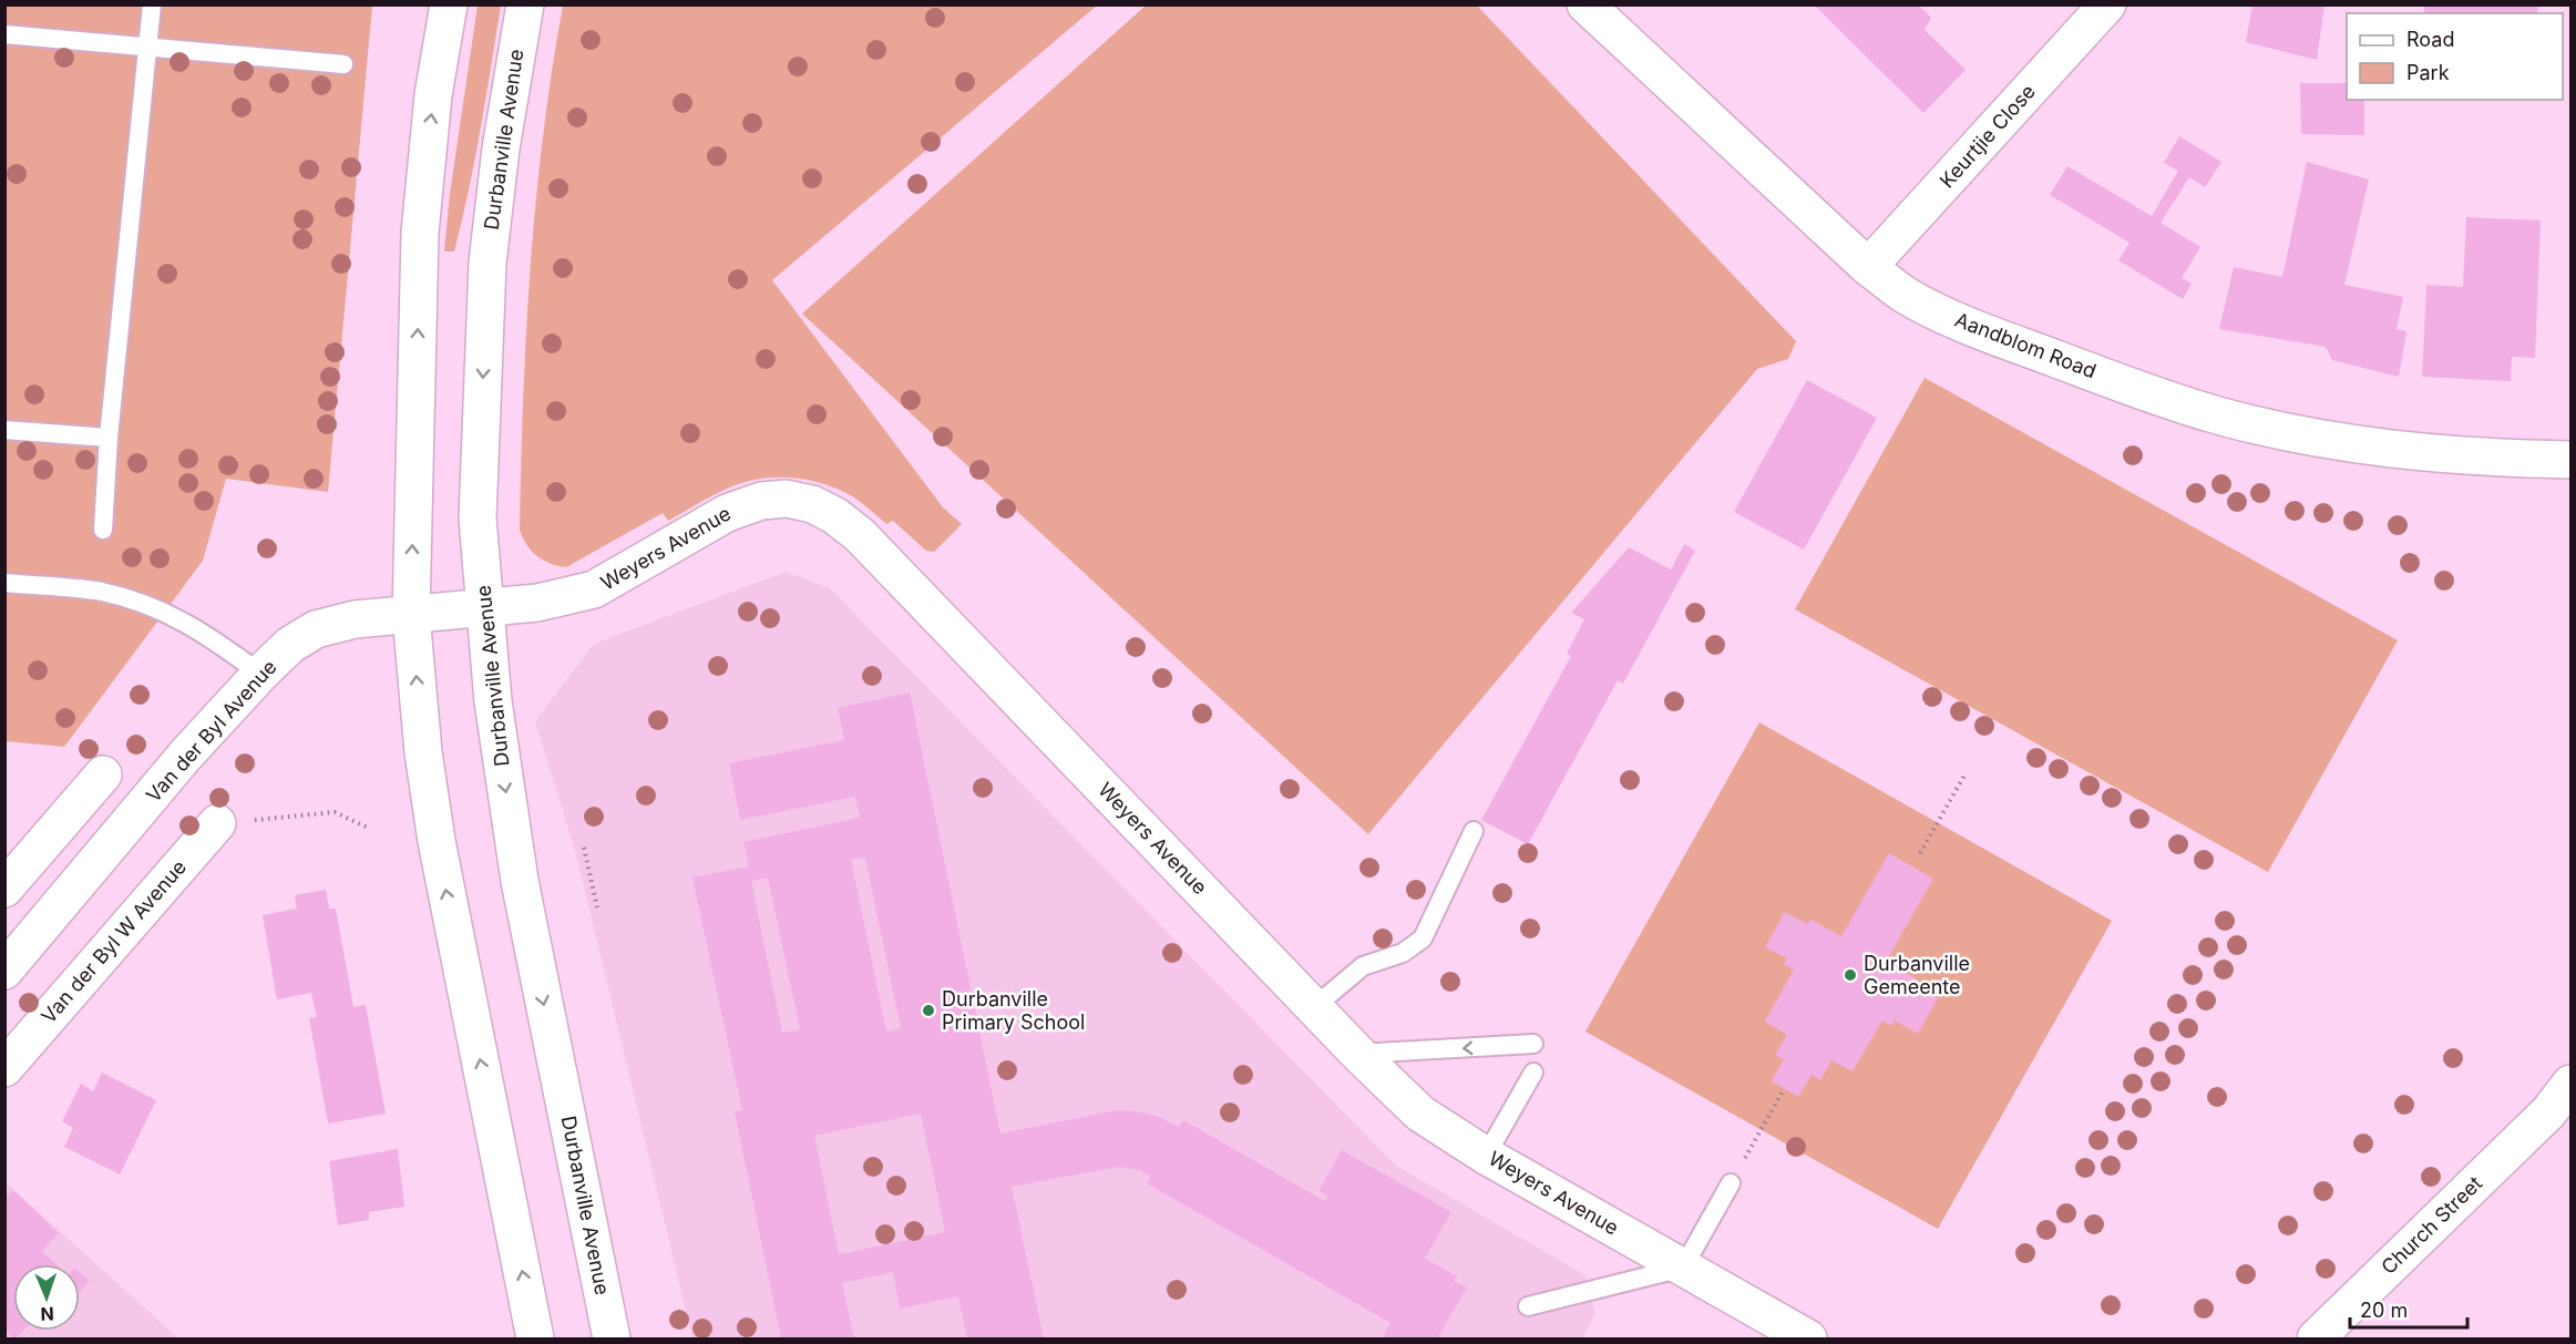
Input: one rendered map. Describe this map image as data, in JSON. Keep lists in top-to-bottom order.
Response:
{
  "streets": {
    "street": [
      "Keurtjie Close",
      "Durbanville Avenue",
      "Aandblom Road",
      "Weyers Avenue",
      "Van der Byl Avenue",
      "Van der Byl W Avenue",
      "Church Street"
    ]
  },
  "crossings": [
    ["Keurtjie Close", "Aandblom Road"],
    ["Durbanville Avenue", "Weyers Avenue"],
    ["Durbanville Avenue", "Van der Byl Avenue"],
    ["Weyers Avenue", "Van der Byl Avenue"]
  ],
  "places": ["Durbanville Gemeente", "Durbanville Primary School"],
  "legend": ["Road", "Park"],
  "scale_bar": "20 m",
  "north": "bottom"
}
